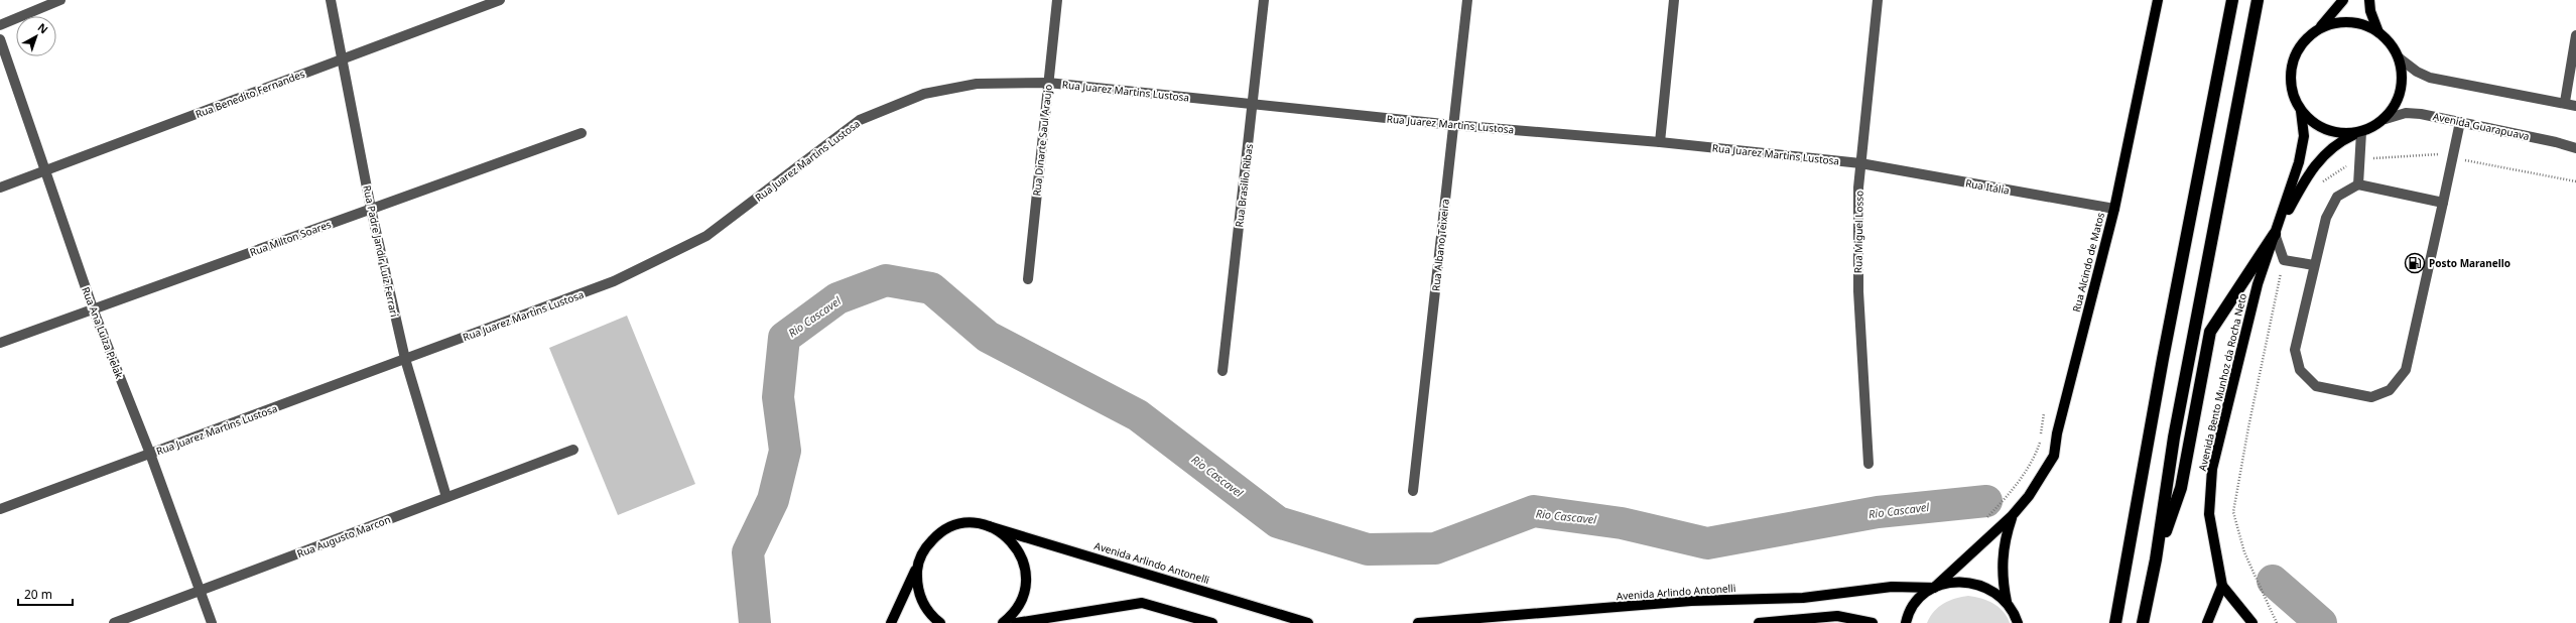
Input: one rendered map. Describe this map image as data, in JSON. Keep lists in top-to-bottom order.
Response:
{
  "streets": {
    "main road": ["Rua Alcindo de Matos", "Avenida Bento Munhoz da Rocha Neto", "Avenida Arlindo Antonelli"],
    "street": [
      "Rua Juarez Martins Lustosa",
      "Rua Benedito Fernandes",
      "Avenida Guarapuava",
      "Rua Dinarte Saul Araujo",
      "Rua Brasilio Ribas",
      "Rua Itália",
      "Rua Miguel Losso",
      "Rua Milton Soares",
      "Rua Albano Teixeira",
      "Rua Padre Jandir Luiz Ferrari",
      "Rua Ana Luiza Pielak",
      "Rua Augusto Marcon"
    ]
  },
  "crossings": [
    ["Rua Juarez Martins Lustosa", "Rua Dinarte Saul Araujo"],
    ["Rua Juarez Martins Lustosa", "Rua Brasilio Ribas"],
    ["Rua Juarez Martins Lustosa", "Rua Itália"],
    ["Rua Juarez Martins Lustosa", "Rua Miguel Losso"],
    ["Rua Juarez Martins Lustosa", "Rua Albano Teixeira"],
    ["Rua Juarez Martins Lustosa", "Rua Padre Jandir Luiz Ferrari"],
    ["Rua Juarez Martins Lustosa", "Rua Ana Luiza Pielak"],
    ["Rua Benedito Fernandes", "Rua Padre Jandir Luiz Ferrari"],
    ["Rua Benedito Fernandes", "Rua Ana Luiza Pielak"],
    ["Avenida Guarapuava", "Avenida Bento Munhoz da Rocha Neto"],
    ["Rua Itália", "Rua Miguel Losso"],
    ["Rua Itália", "Rua Alcindo de Matos"],
    ["Rua Milton Soares", "Rua Padre Jandir Luiz Ferrari"],
    ["Rua Milton Soares", "Rua Ana Luiza Pielak"],
    ["Rua Padre Jandir Luiz Ferrari", "Rua Augusto Marcon"],
    ["Rua Alcindo de Matos", "Avenida Arlindo Antonelli"],
    ["Rua Ana Luiza Pielak", "Rua Augusto Marcon"]
  ],
  "water": ["Rio Cascavel"],
  "places": {
    "fuel station": ["Posto Maranello"]
  },
  "scale_bar": "20 m",
  "north": "top right"
}
